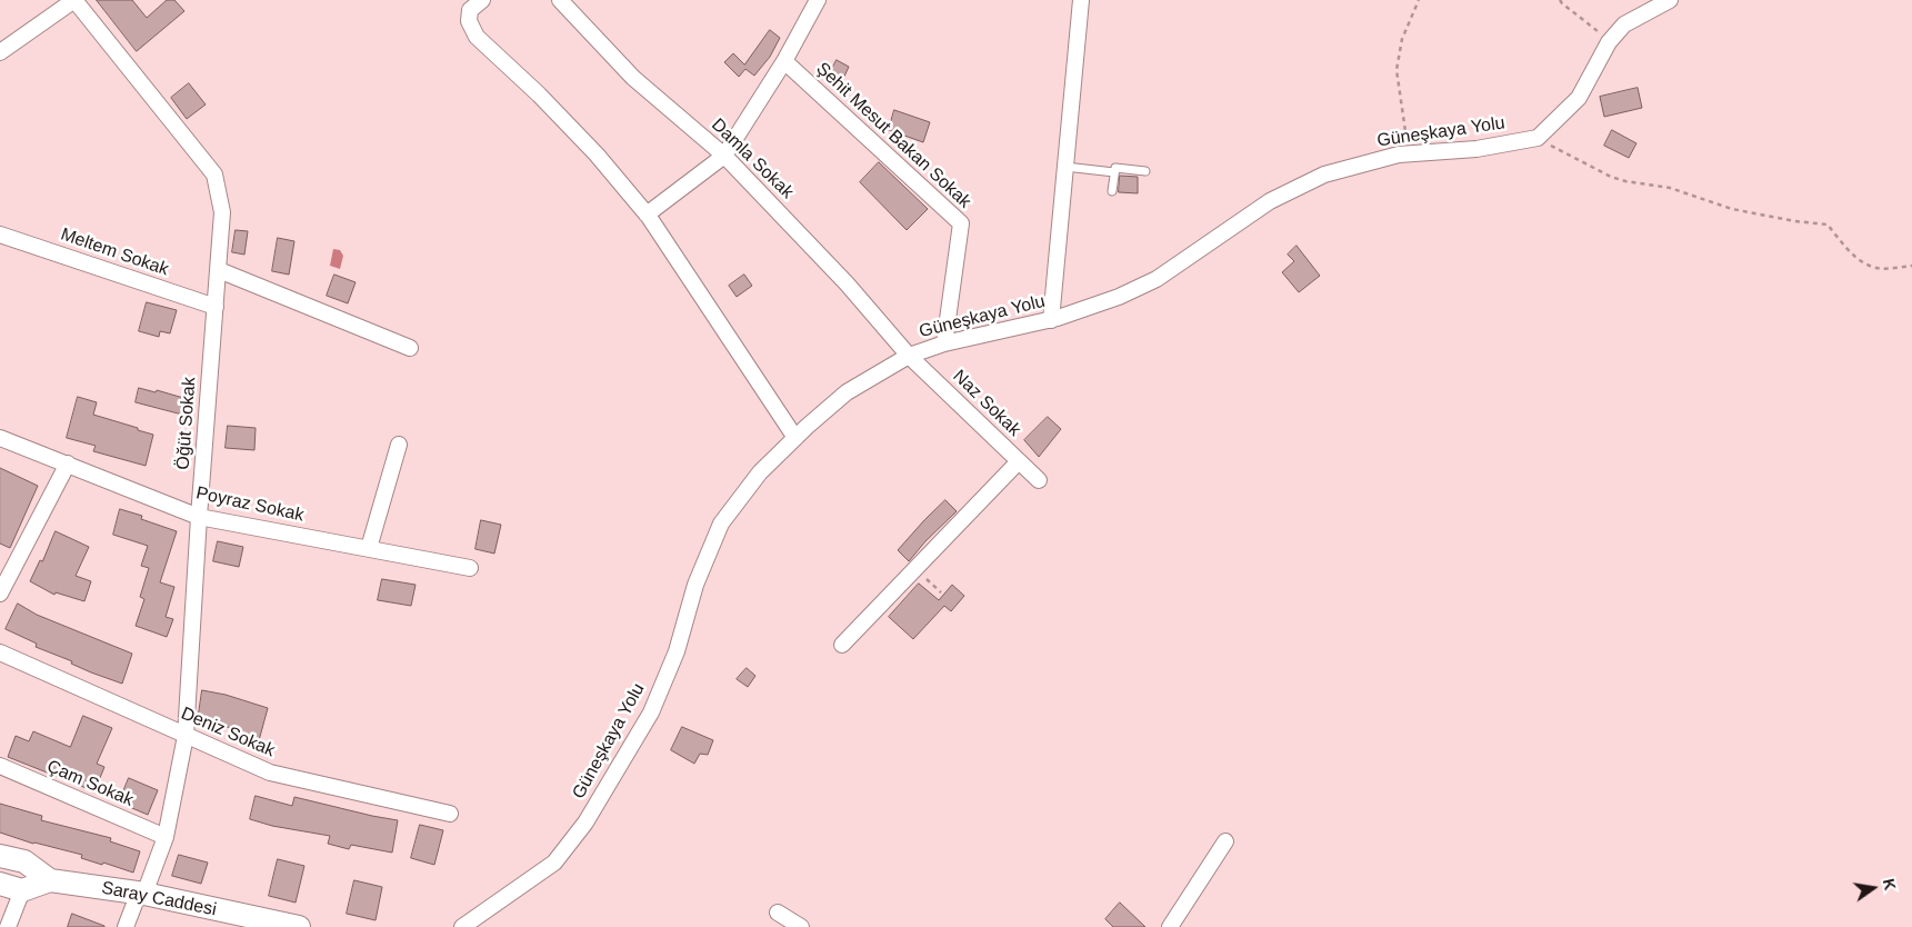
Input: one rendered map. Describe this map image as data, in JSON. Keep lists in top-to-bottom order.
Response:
{
  "streets": {
    "street": [
      "Güneşkaya Yolu",
      "Şehit Mesut Bakan Sokak",
      "Damla Sokak",
      "Meltem Sokak",
      "Naz Sokak",
      "Öğüt Sokak",
      "Poyraz Sokak",
      "Deniz Sokak",
      "Çam Sokak",
      "Saray Caddesi"
    ]
  },
  "crossings": [
    ["Güneşkaya Yolu", "Şehit Mesut Bakan Sokak"],
    ["Güneşkaya Yolu", "Damla Sokak"],
    ["Güneşkaya Yolu", "Naz Sokak"],
    ["Damla Sokak", "Naz Sokak"],
    ["Meltem Sokak", "Öğüt Sokak"],
    ["Öğüt Sokak", "Poyraz Sokak"],
    ["Öğüt Sokak", "Deniz Sokak"],
    ["Öğüt Sokak", "Çam Sokak"],
    ["Öğüt Sokak", "Saray Caddesi"]
  ],
  "north": "right"
}
